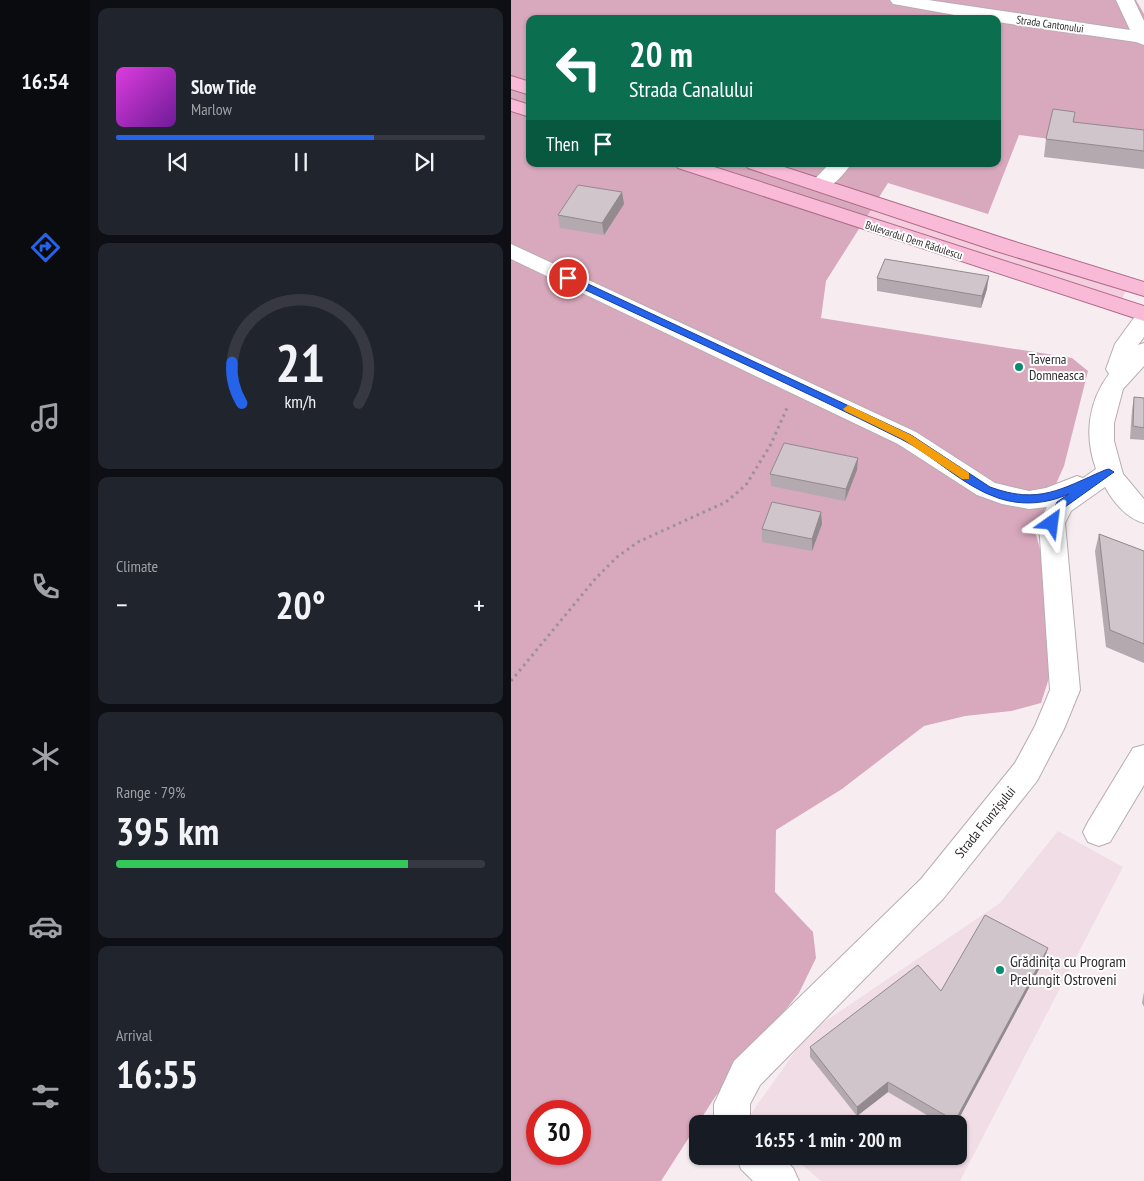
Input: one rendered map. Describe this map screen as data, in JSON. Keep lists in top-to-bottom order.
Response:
{
  "streets": {
    "main road": ["Bulevardul Dem Rădulescu"],
    "street": ["Strada Cantonului", "Strada Frunzișului"]
  },
  "places": ["Taverna Domneasca", "Grădinița cu Program Prelungit Ostroveni"],
  "page": {
    "tabs": "16:54",
    "turn": ["20 m", "Strada Canalului"],
    "song": ["Slow Tide", "Marlow"],
    "then": "Then",
    "tile": [
      "Climate",
      ["Range · 79%", "395 km"],
      ["Arrival", "16:55"]
    ],
    "heat": ["−", "20°", "+"],
    "limit": "30",
    "trip": "16:55 · 1 min · 200 m",
    "gauge": ["21", "km/h"]
  }
}
